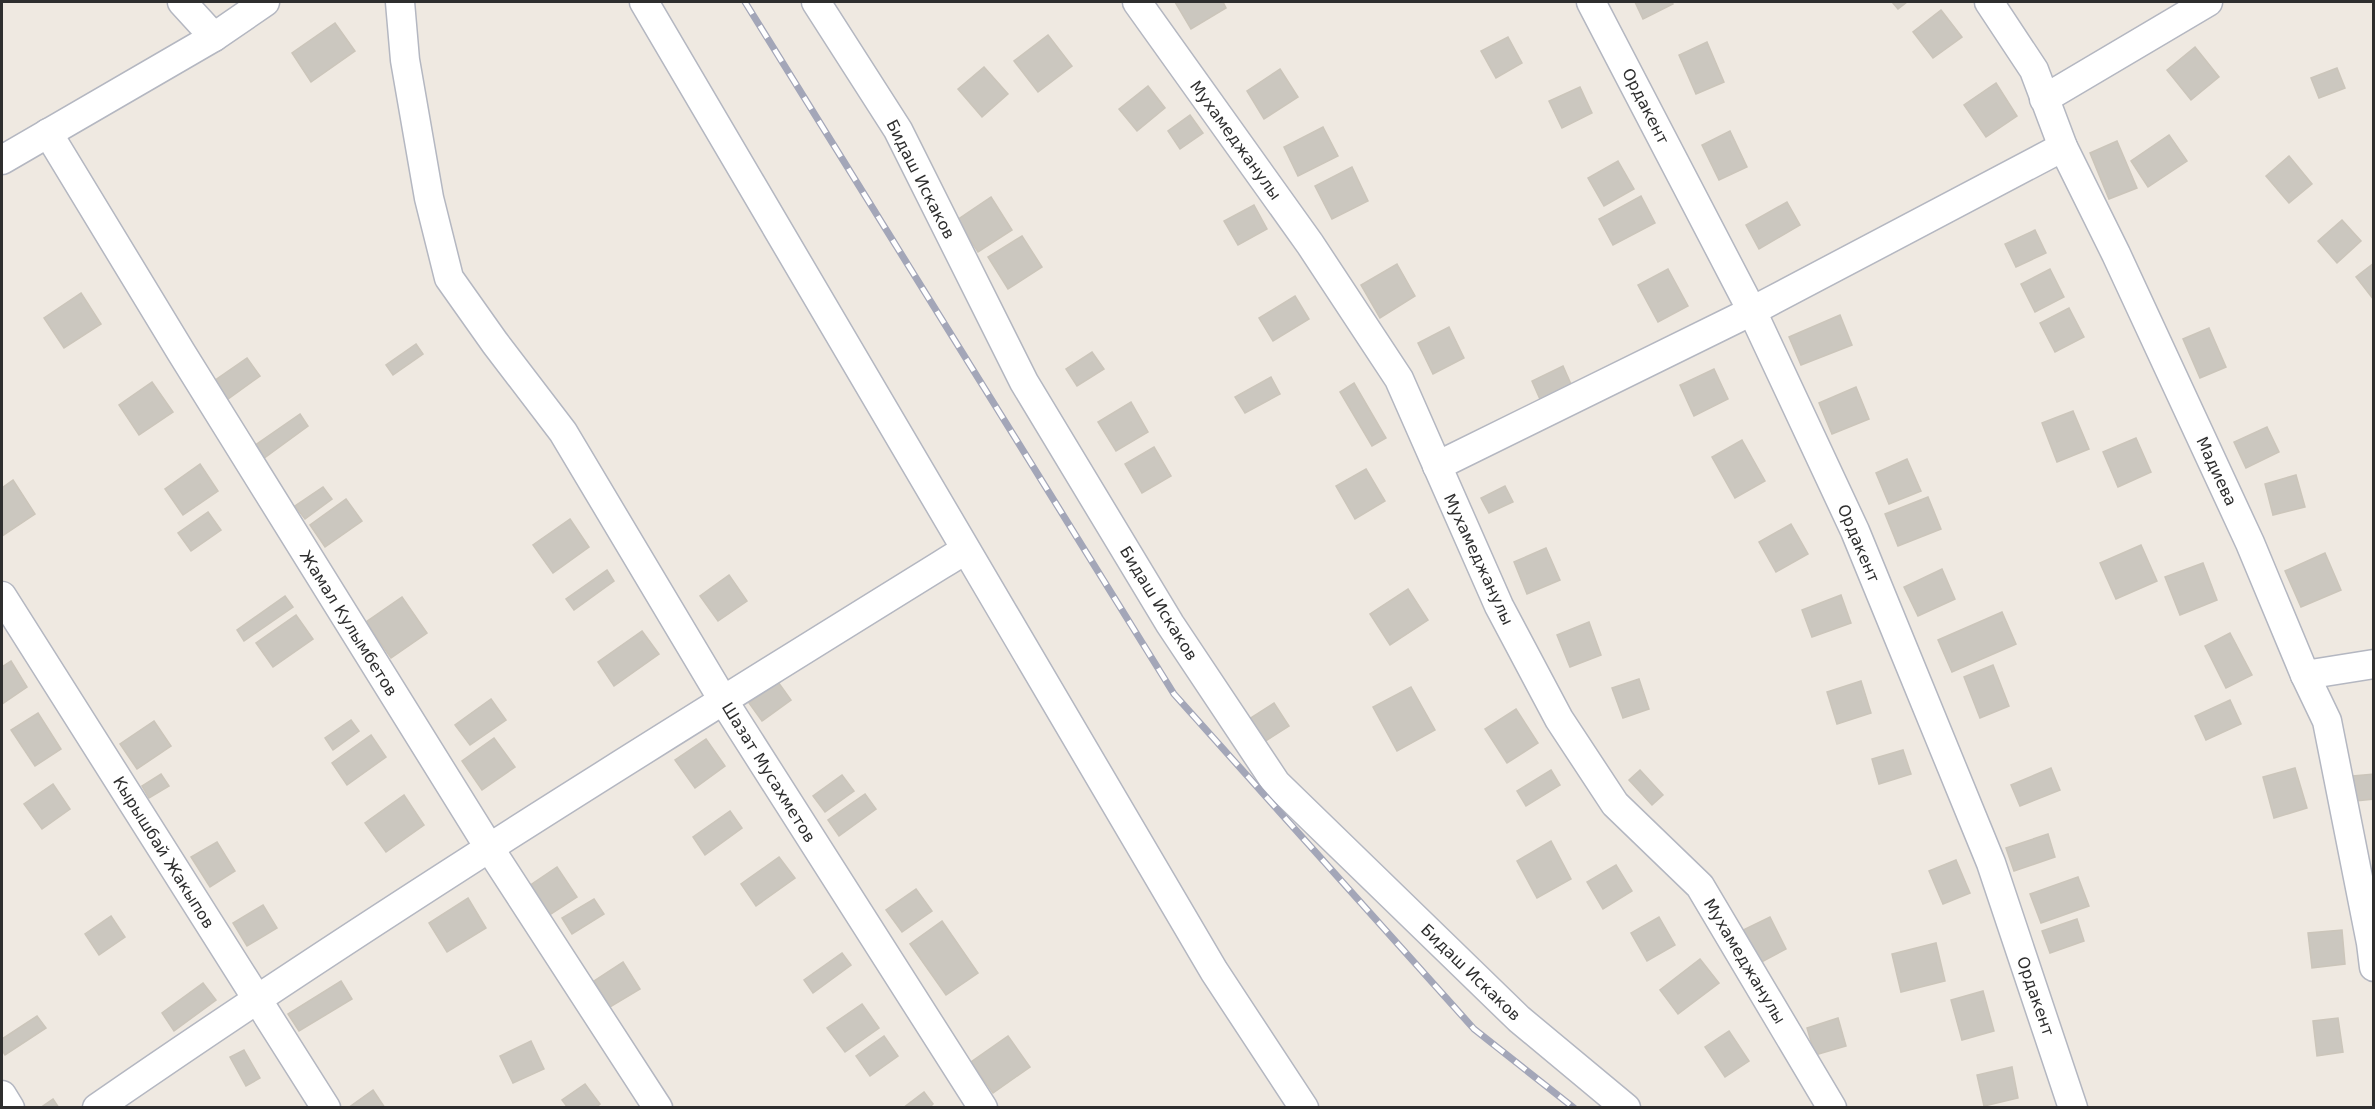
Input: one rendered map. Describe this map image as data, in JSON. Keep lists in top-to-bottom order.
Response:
{
  "streets": {
    "street": [
      "Ордакент",
      "Мухамеджанулы",
      "Бидаш Искаков",
      "Мадиева",
      "Жамал Кулымбетов",
      "Шазат Мусахметов",
      "Кырышбай Жакыпов"
    ]
  }
}
